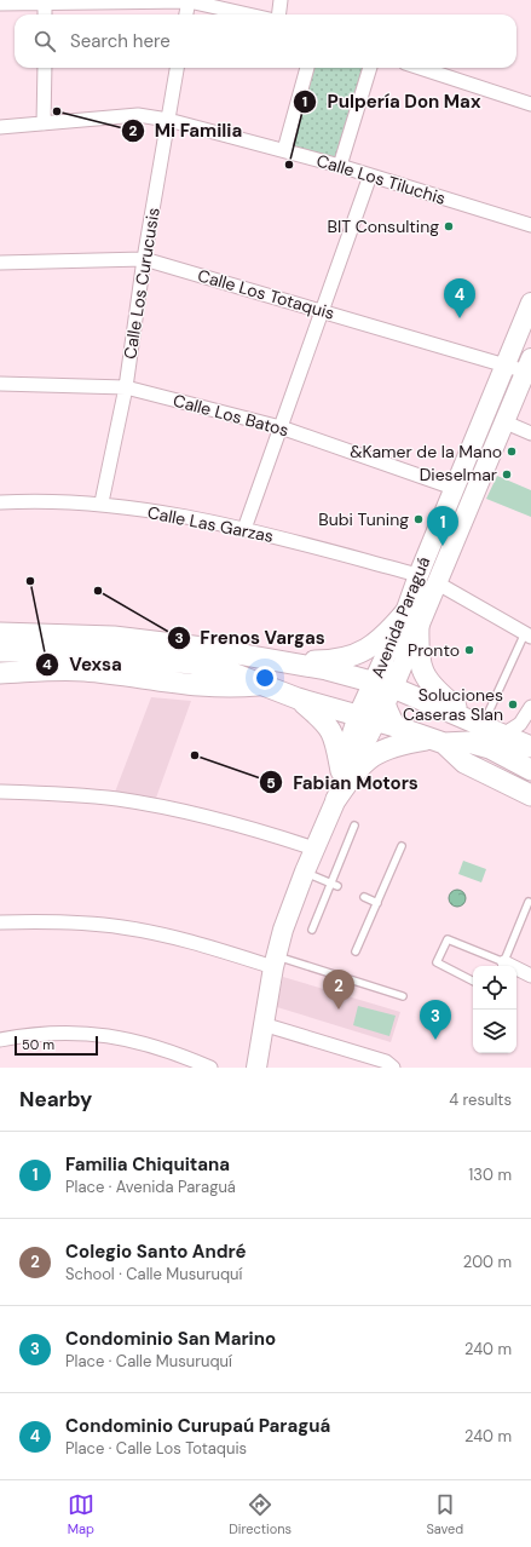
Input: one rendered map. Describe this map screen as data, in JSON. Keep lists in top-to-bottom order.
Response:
{
  "streets": {
    "main road": ["Avenida Paraguá"],
    "street": [
      "Calle Los Tiluchis",
      "Calle Los Curucusis",
      "Calle Los Totaquis",
      "Calle Los Batos",
      "Calle Las Garzas"
    ]
  },
  "crossings": [
    ["Calle Los Tiluchis", "Calle Los Curucusis"],
    ["Calle Los Curucusis", "Calle Los Totaquis"],
    ["Calle Los Curucusis", "Calle Los Batos"],
    ["Calle Los Curucusis", "Calle Las Garzas"],
    ["Calle Los Totaquis", "Avenida Paraguá"],
    ["Calle Los Batos", "Avenida Paraguá"],
    ["Calle Las Garzas", "Avenida Paraguá"]
  ],
  "places": [
    "Mi Familia",
    "Pulpería Don Max",
    "BIT Consulting",
    "&Kamer de la Mano",
    "Dieselmar",
    "Bubi Tuning",
    "Vexsa",
    "Frenos Vargas",
    "Pronto",
    "Soluciones Caseras Slan",
    "Fabian Motors"
  ],
  "scale_bar": "50 m",
  "page": {
    "search": "Search here",
    "pins": [
      "4",
      "1",
      "2",
      "3"
    ],
    "scale": "50 m",
    "heading": ["Nearby", "4 results"],
    "list": [
      {
        "mark": "1",
        "name": "Familia Chiquitana",
        "note": "Place · Avenida Paraguá",
        "value": "130 m"
      },
      {
        "mark": "2",
        "name": "Colegio Santo André",
        "note": "School · Calle Musuruquí",
        "value": "200 m"
      },
      {
        "mark": "3",
        "name": "Condominio San Marino",
        "note": "Place · Calle Musuruquí",
        "value": "240 m"
      },
      {
        "mark": "4",
        "name": "Condominio Curupaú Paraguá",
        "note": "Place · Calle Los Totaquis",
        "value": "240 m"
      }
    ],
    "nav": ["Map", "Directions", "Saved"]
  }
}
